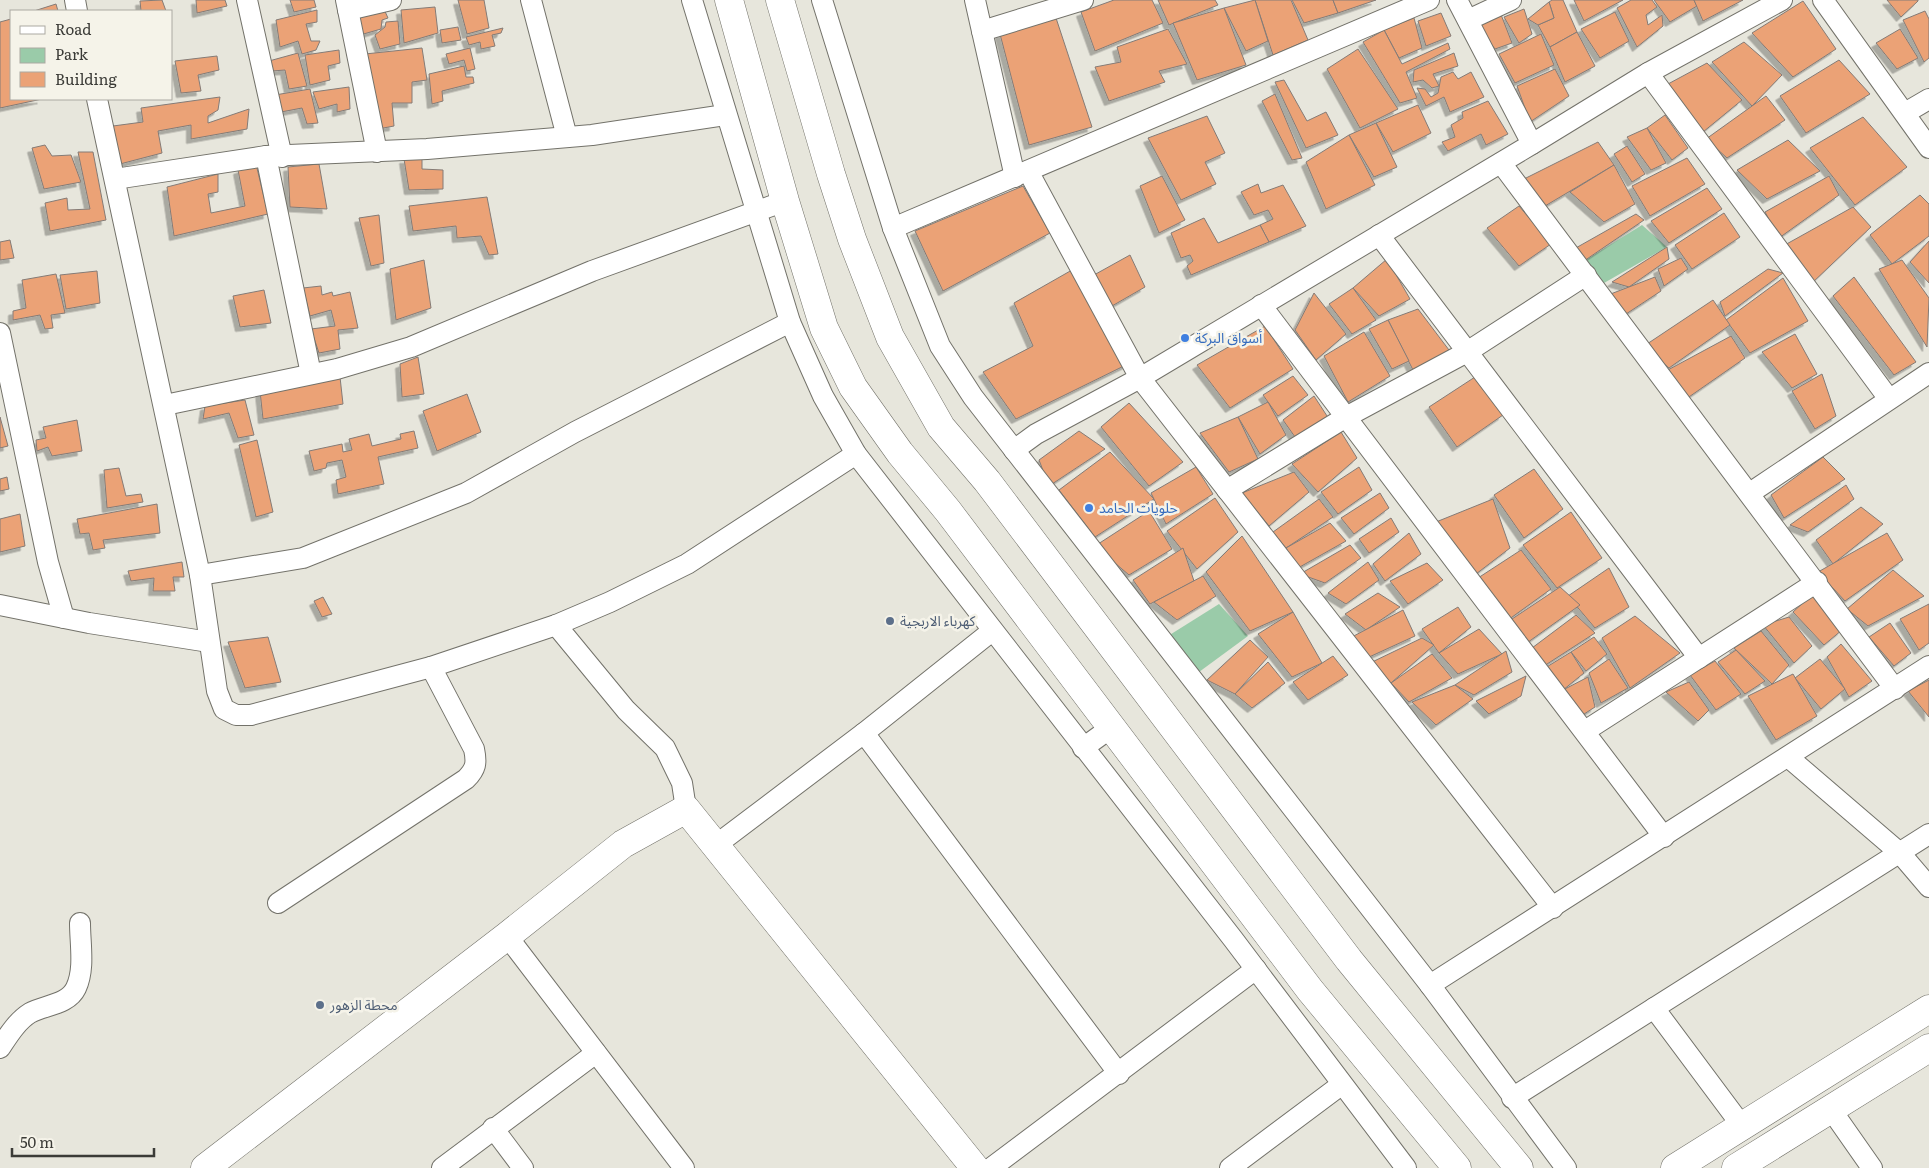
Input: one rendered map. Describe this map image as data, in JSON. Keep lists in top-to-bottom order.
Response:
{
  "places": [
    "أسواق البركة",
    "حلويات الحامد",
    "كهرباء الاربجية",
    "محطة الزهور"
  ],
  "legend": ["Road", "Park", "Building"],
  "scale_bar": "50 m"
}
